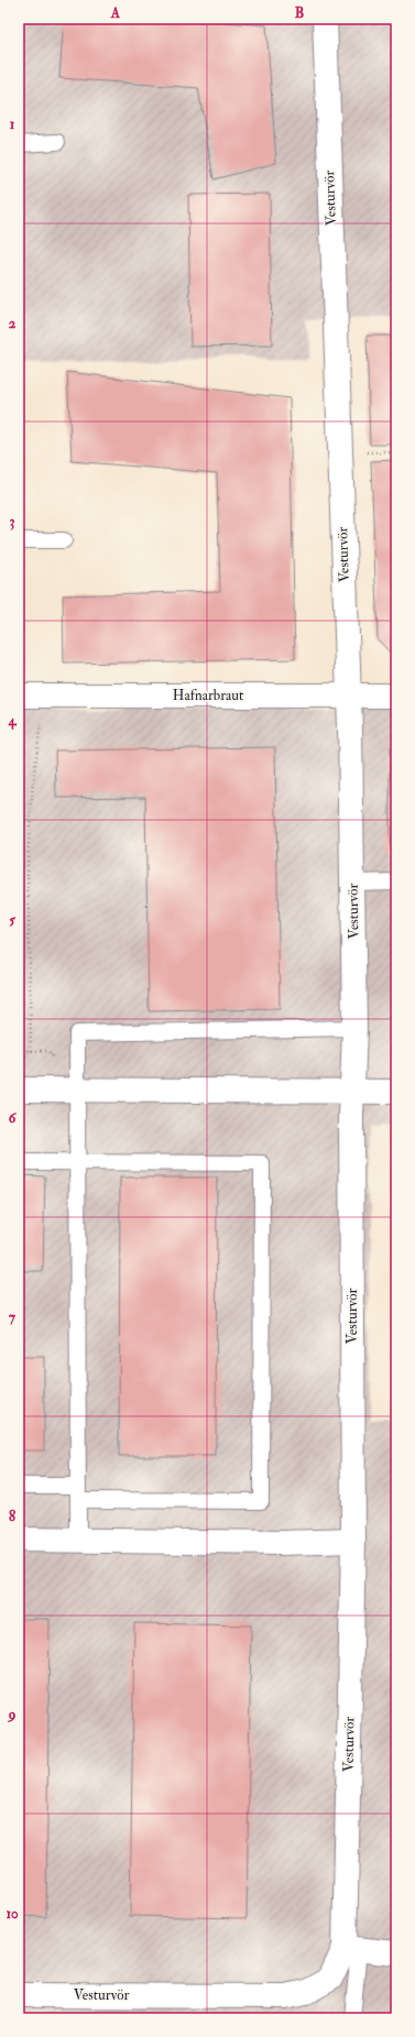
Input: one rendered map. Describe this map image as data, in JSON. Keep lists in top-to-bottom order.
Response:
{
  "streets": {
    "street": ["Vesturvör", "Hafnarbraut"]
  },
  "crossings": [
    ["Vesturvör", "Hafnarbraut"]
  ],
  "grid": {
    "columns": ["A", "B"],
    "rows": [
      "1",
      "2",
      "3",
      "4",
      "5",
      "6",
      "7",
      "8",
      "9",
      "10"
    ]
  }
}
